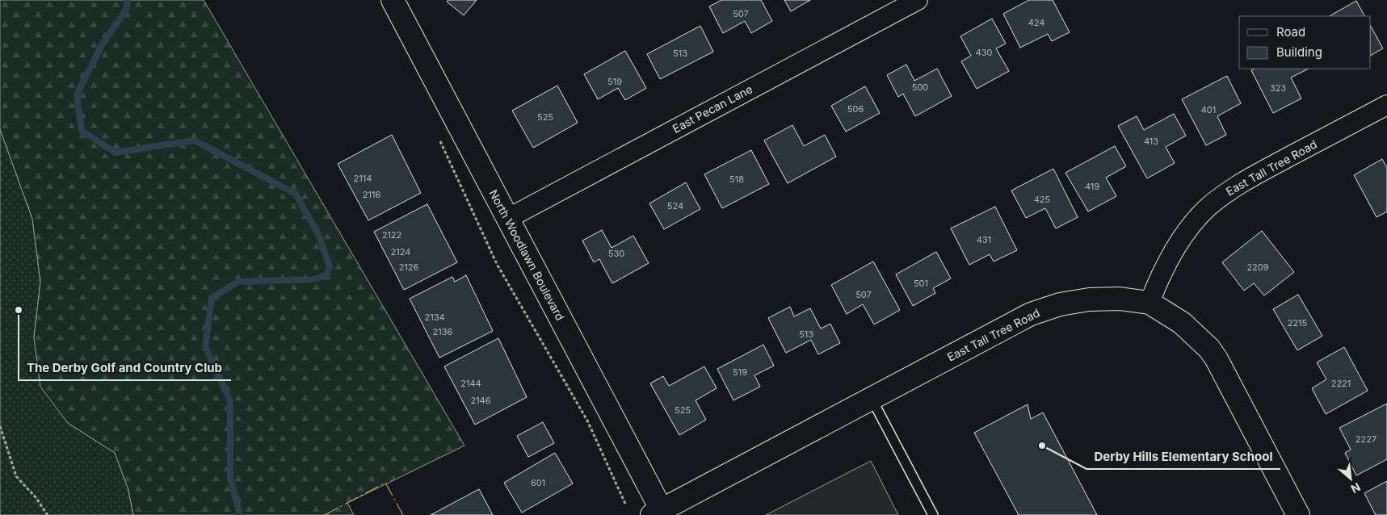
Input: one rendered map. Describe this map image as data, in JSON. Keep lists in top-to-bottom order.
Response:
{
  "streets": {
    "street": ["East Pecan Lane", "East Tall Tree Road", "North Woodlawn Boulevard"]
  },
  "crossings": [
    ["East Pecan Lane", "North Woodlawn Boulevard"],
    ["East Tall Tree Road", "North Woodlawn Boulevard"]
  ],
  "places": ["The Derby Golf and Country Club", "Derby Hills Elementary School"],
  "house_numbers": [
    "507",
    "424",
    "430",
    "513",
    "519",
    "500",
    "323",
    "506",
    "401",
    "525",
    "413",
    "2114",
    "518",
    "419",
    "2116",
    "425",
    "524",
    "2122",
    "431",
    "2124",
    "530",
    "2126",
    "2209",
    "501",
    "507",
    "2134",
    "2215",
    "2136",
    "513",
    "519",
    "2144",
    "2221",
    "2146",
    "525",
    "2227",
    "601"
  ],
  "legend": ["Road", "Building"],
  "north": "bottom right"
}
